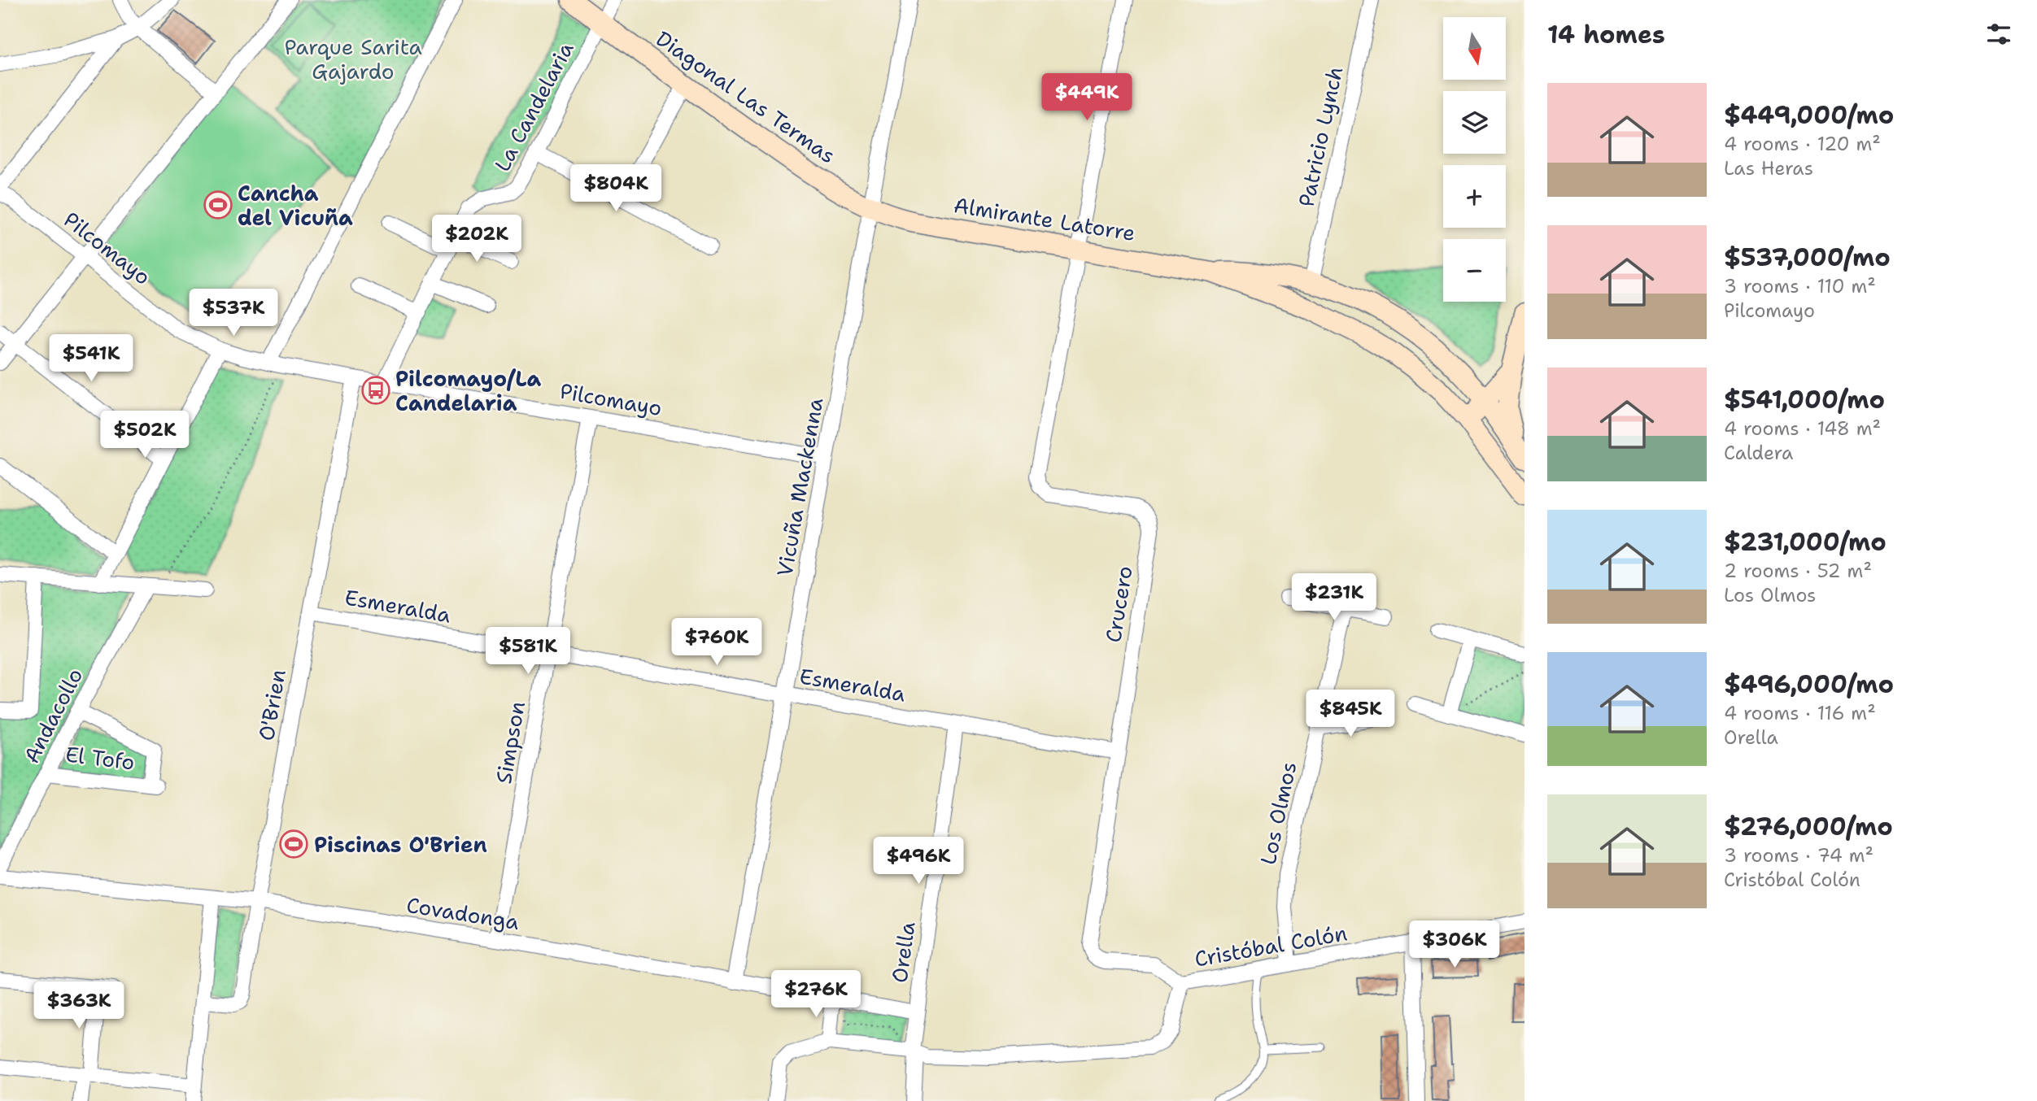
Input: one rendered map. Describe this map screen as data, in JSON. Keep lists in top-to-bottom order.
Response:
{
  "streets": {
    "main road": ["Diagonal Las Termas", "Almirante Latorre"],
    "street": [
      "La Candelaria",
      "Patricio Lynch",
      "Pilcomayo",
      "Vicuña Mackenna",
      "Crucero",
      "Esmeralda",
      "O'Brien",
      "Andacollo",
      "Simpson",
      "El Tofo",
      "Los Olmos",
      "Covadonga",
      "Cristóbal Colón",
      "Orella"
    ]
  },
  "crossings": [
    ["Diagonal Las Termas", "La Candelaria"],
    ["Diagonal Las Termas", "Almirante Latorre"],
    ["Diagonal Las Termas", "Vicuña Mackenna"],
    ["Patricio Lynch", "Almirante Latorre"],
    ["Almirante Latorre", "Vicuña Mackenna"],
    ["Almirante Latorre", "Crucero"],
    ["Pilcomayo", "Vicuña Mackenna"],
    ["Pilcomayo", "O'Brien"],
    ["Pilcomayo", "Simpson"],
    ["Vicuña Mackenna", "Esmeralda"],
    ["Vicuña Mackenna", "Covadonga"],
    ["Crucero", "Esmeralda"],
    ["Crucero", "Cristóbal Colón"],
    ["Esmeralda", "O'Brien"],
    ["Esmeralda", "Simpson"],
    ["Esmeralda", "Orella"],
    ["O'Brien", "Covadonga"],
    ["Andacollo", "El Tofo"],
    ["Simpson", "Covadonga"],
    ["Los Olmos", "Cristóbal Colón"],
    ["Covadonga", "Orella"],
    ["Cristóbal Colón", "Orella"]
  ],
  "parks": ["Parque Sarita Gajardo"],
  "places": {
    "sports": ["Cancha del Vicuña", "Piscinas O'Brien"],
    "bus stop": ["Pilcomayo/La Candelaria"]
  },
  "north": "bottom",
  "page": {
    "heading": "14 homes",
    "map_buttons": ["+", "−"],
    "list": [
      {
        "name": "$449,000/mo",
        "note": "4 rooms · 120 m² · Las Heras"
      },
      {
        "name": "$537,000/mo",
        "note": "3 rooms · 110 m² · Pilcomayo"
      },
      {
        "name": "$541,000/mo",
        "note": "4 rooms · 148 m² · Caldera"
      },
      {
        "name": "$231,000/mo",
        "note": "2 rooms · 52 m² · Los Olmos"
      },
      {
        "name": "$496,000/mo",
        "note": "4 rooms · 116 m² · Orella"
      },
      {
        "name": "$276,000/mo",
        "note": "3 rooms · 74 m² · Cristóbal Colón"
      }
    ],
    "price": [
      "$449K",
      "$804K",
      "$202K",
      "$537K",
      "$541K",
      "$502K",
      "$231K",
      "$760K",
      "$581K",
      "$845K",
      "$496K",
      "$306K",
      "$276K",
      "$363K"
    ]
  }
}
